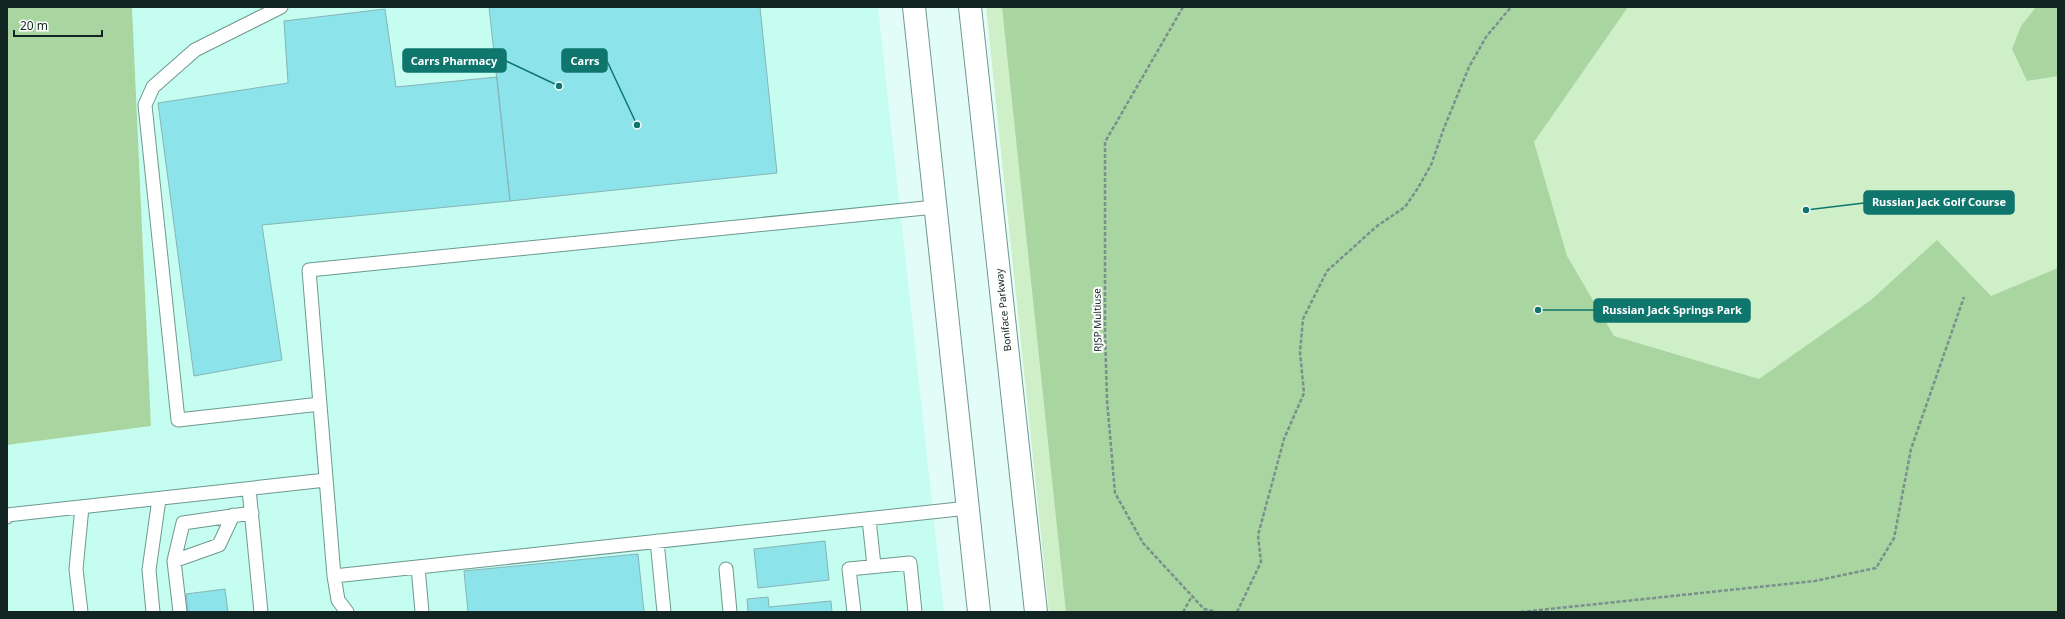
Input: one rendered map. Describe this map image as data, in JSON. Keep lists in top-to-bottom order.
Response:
{
  "streets": {
    "main road": ["Boniface Parkway"],
    "path": ["RJSP Multiuse"]
  },
  "places": [
    "Carrs Pharmacy",
    "Carrs",
    "Russian Jack Golf Course",
    "Russian Jack Springs Park"
  ],
  "scale_bar": "20 m"
}
